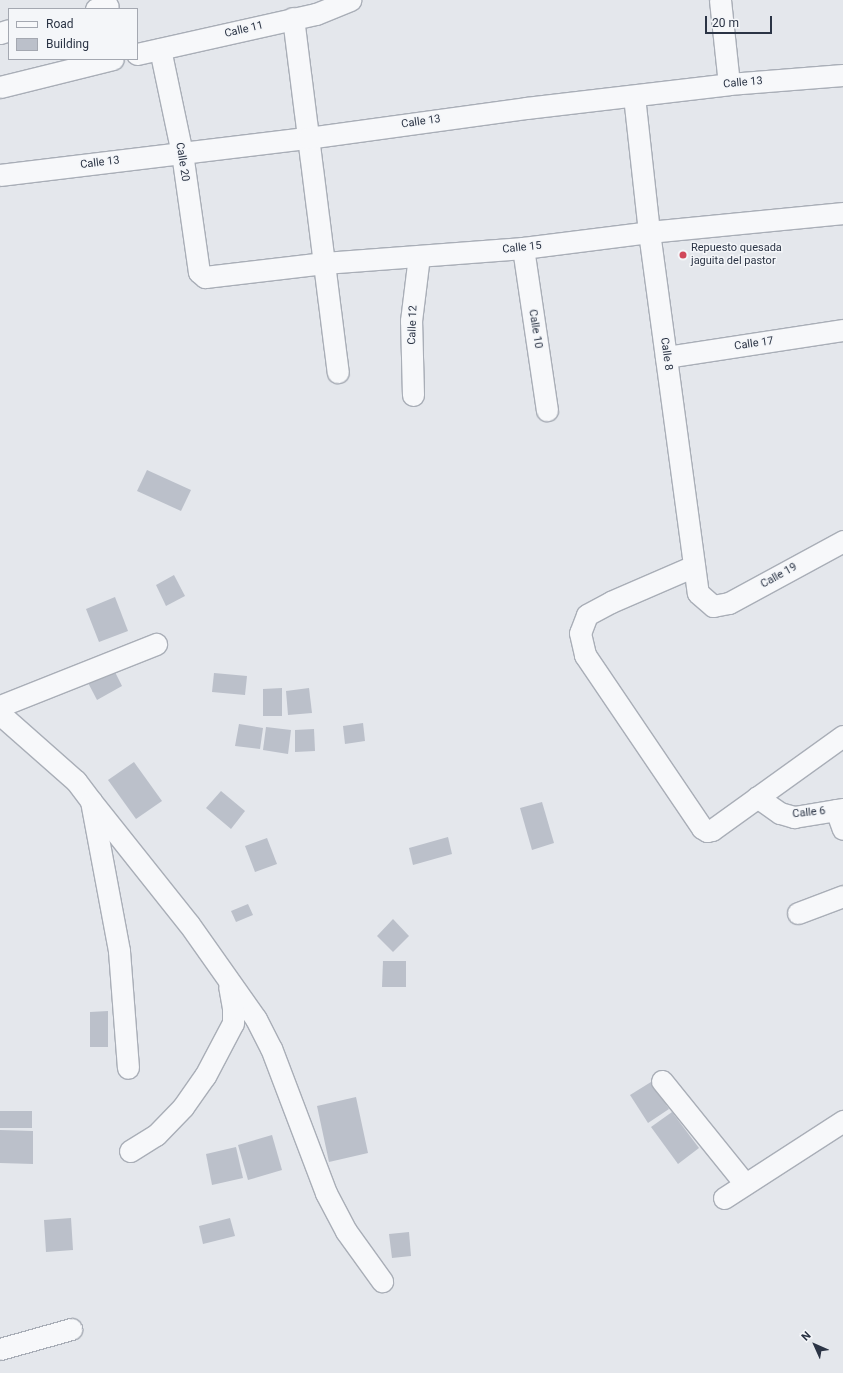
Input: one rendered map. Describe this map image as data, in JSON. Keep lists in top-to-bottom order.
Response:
{
  "streets": {
    "street": [
      "Calle 11",
      "Calle 13",
      "Calle 20",
      "Calle 15",
      "Calle 12",
      "Calle 10",
      "Calle 17",
      "Calle 8",
      "Calle 19",
      "Calle 6"
    ]
  },
  "crossings": [
    ["Calle 11", "Calle 20"],
    ["Calle 13", "Calle 20"],
    ["Calle 13", "Calle 8"],
    ["Calle 20", "Calle 15"],
    ["Calle 15", "Calle 12"],
    ["Calle 15", "Calle 10"],
    ["Calle 15", "Calle 8"],
    ["Calle 17", "Calle 8"],
    ["Calle 8", "Calle 19"]
  ],
  "places": ["Repuesto quesada jaguita del pastor"],
  "legend": ["Road", "Building"],
  "scale_bar": "20 m",
  "north": "top left"
}
